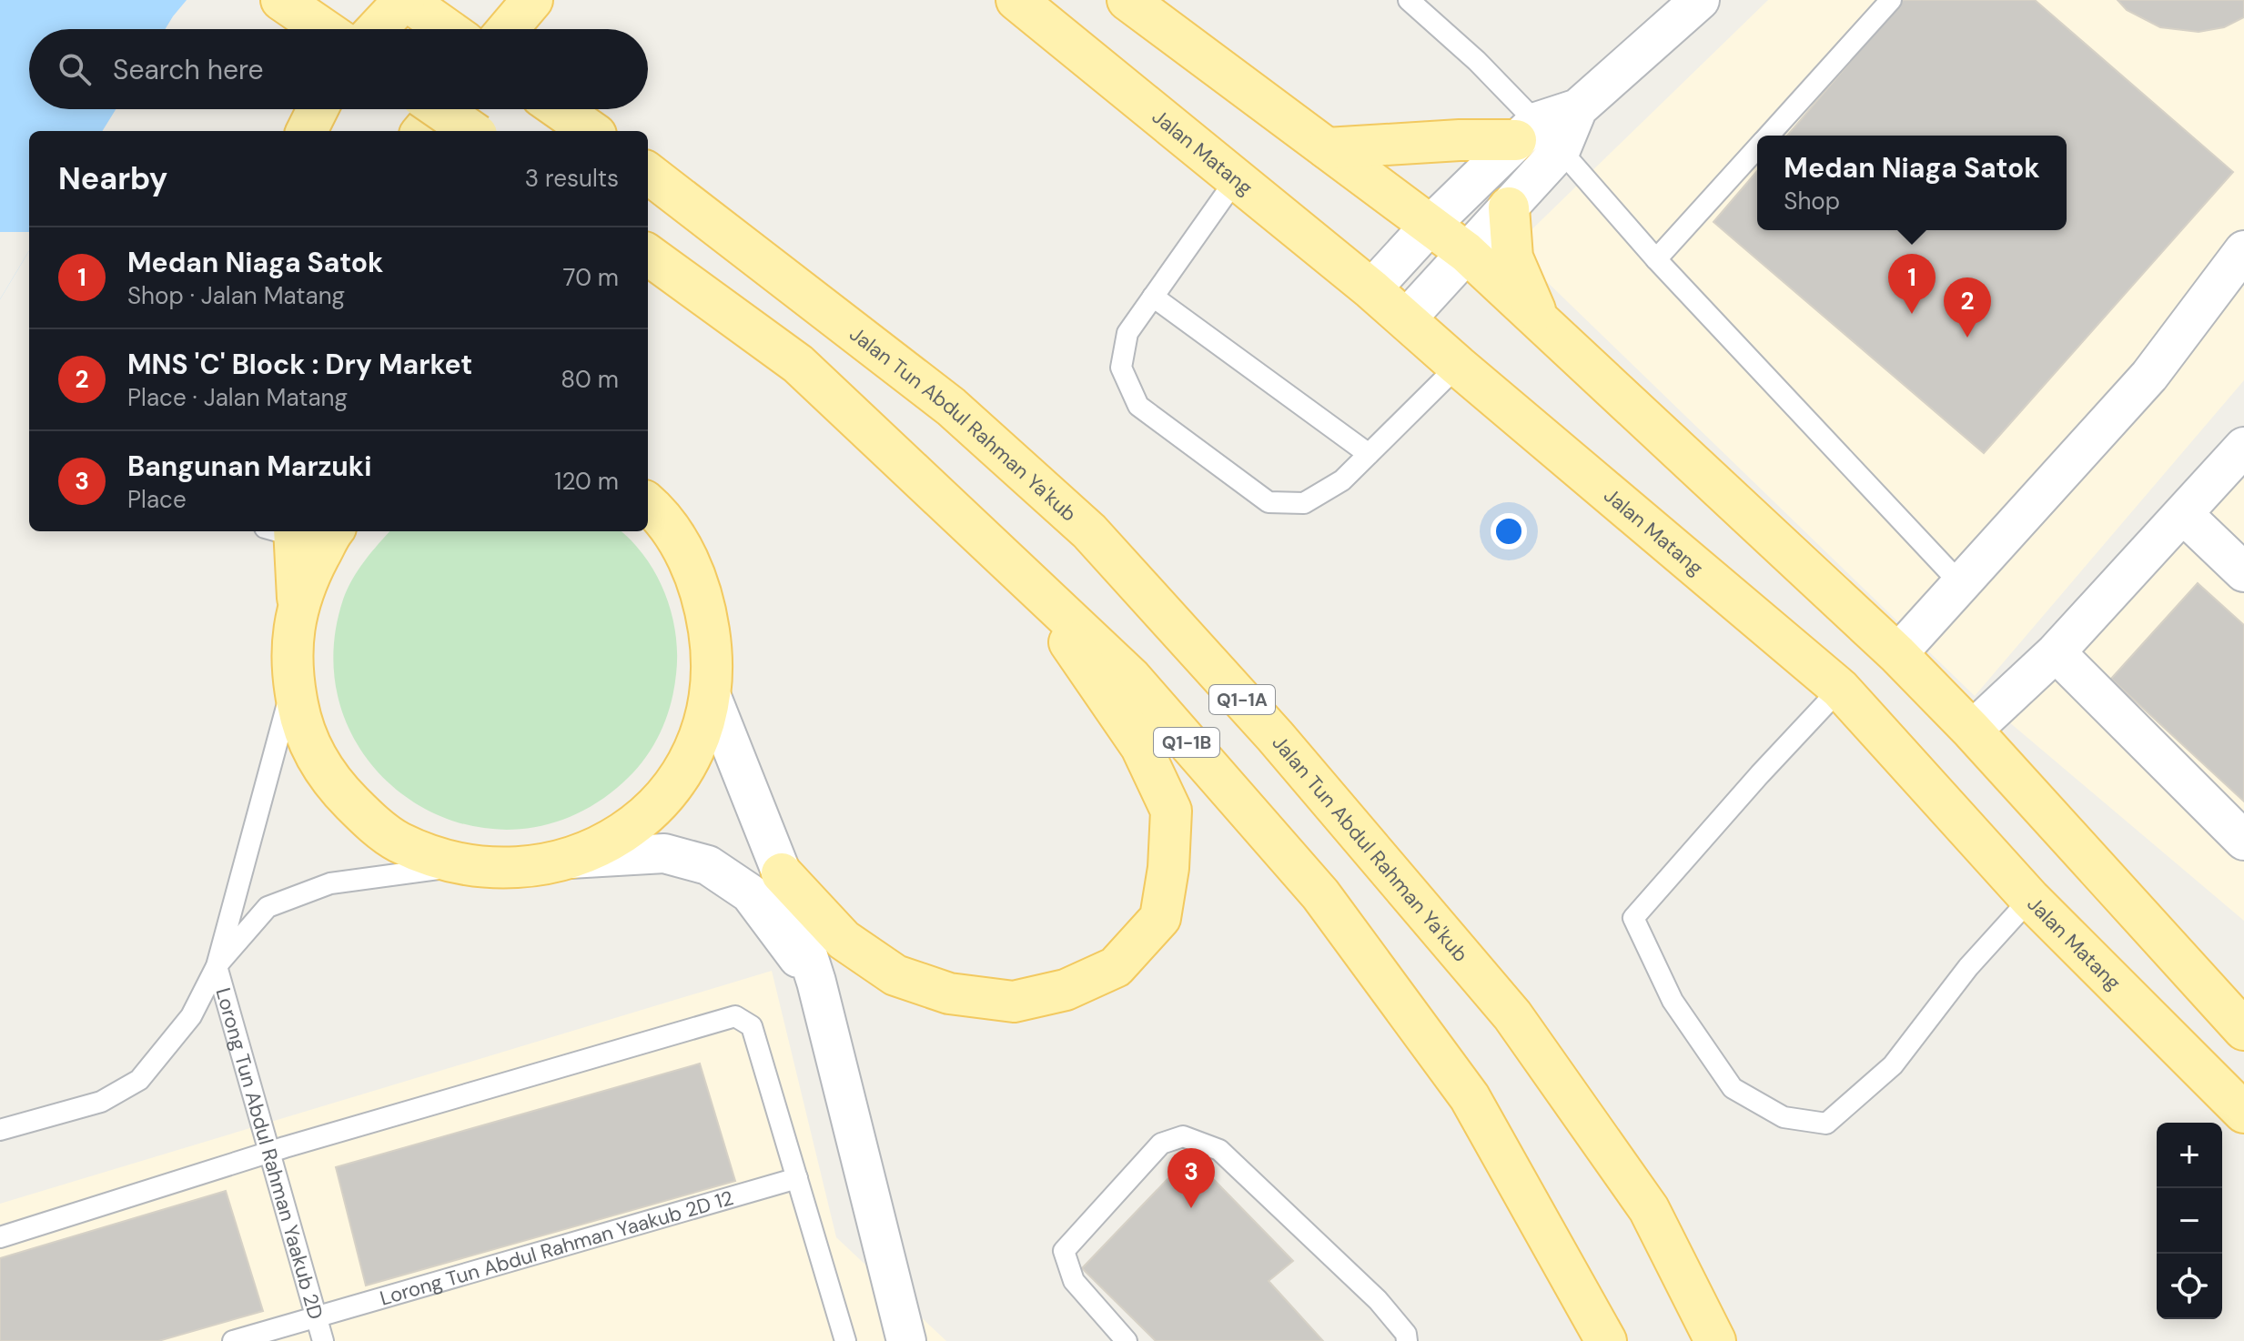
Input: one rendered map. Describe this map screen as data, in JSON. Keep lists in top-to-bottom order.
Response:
{
  "streets": {
    "main road": [
      "Jalan Matang",
      "Jalan Tun Abdul Rahman Ya'kub",
      "Q1-1A",
      "Q1-1B"
    ],
    "lane": ["Lorong Tun Abdul Rahman Yaakub 2D", "Lorong Tun Abdul Rahman Yaakub 2D 12"]
  },
  "crossings": [
    ["Lorong Tun Abdul Rahman Yaakub 2D", "Lorong Tun Abdul Rahman Yaakub 2D 12"]
  ],
  "page": {
    "search": "Search here",
    "heading": ["Nearby", "3 results"],
    "popup": ["Medan Niaga Satok", "Shop"],
    "list": [
      {
        "mark": "1",
        "name": "Medan Niaga Satok",
        "note": "Shop · Jalan Matang",
        "value": "70 m"
      },
      {
        "mark": "2",
        "name": "MNS 'C' Block : Dry Market",
        "note": "Place · Jalan Matang",
        "value": "80 m"
      },
      {
        "mark": "3",
        "name": "Bangunan Marzuki",
        "note": "Place",
        "value": "120 m"
      }
    ],
    "pins": ["1", "2", "3"],
    "map_buttons": ["+", "−"]
  }
}
